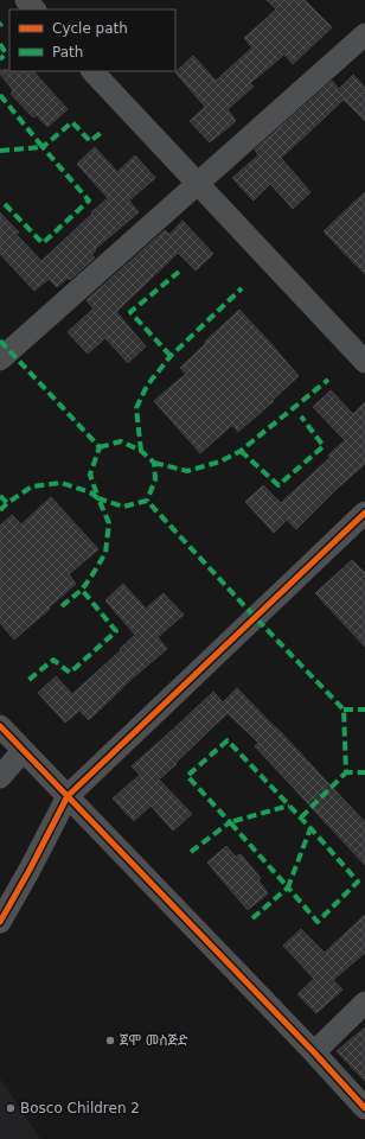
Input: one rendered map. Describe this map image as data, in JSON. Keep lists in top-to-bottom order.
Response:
{
  "places": ["ጀሞ መስጅድ", "Bosco Children 2"],
  "legend": ["Cycle path", "Path"]
}
